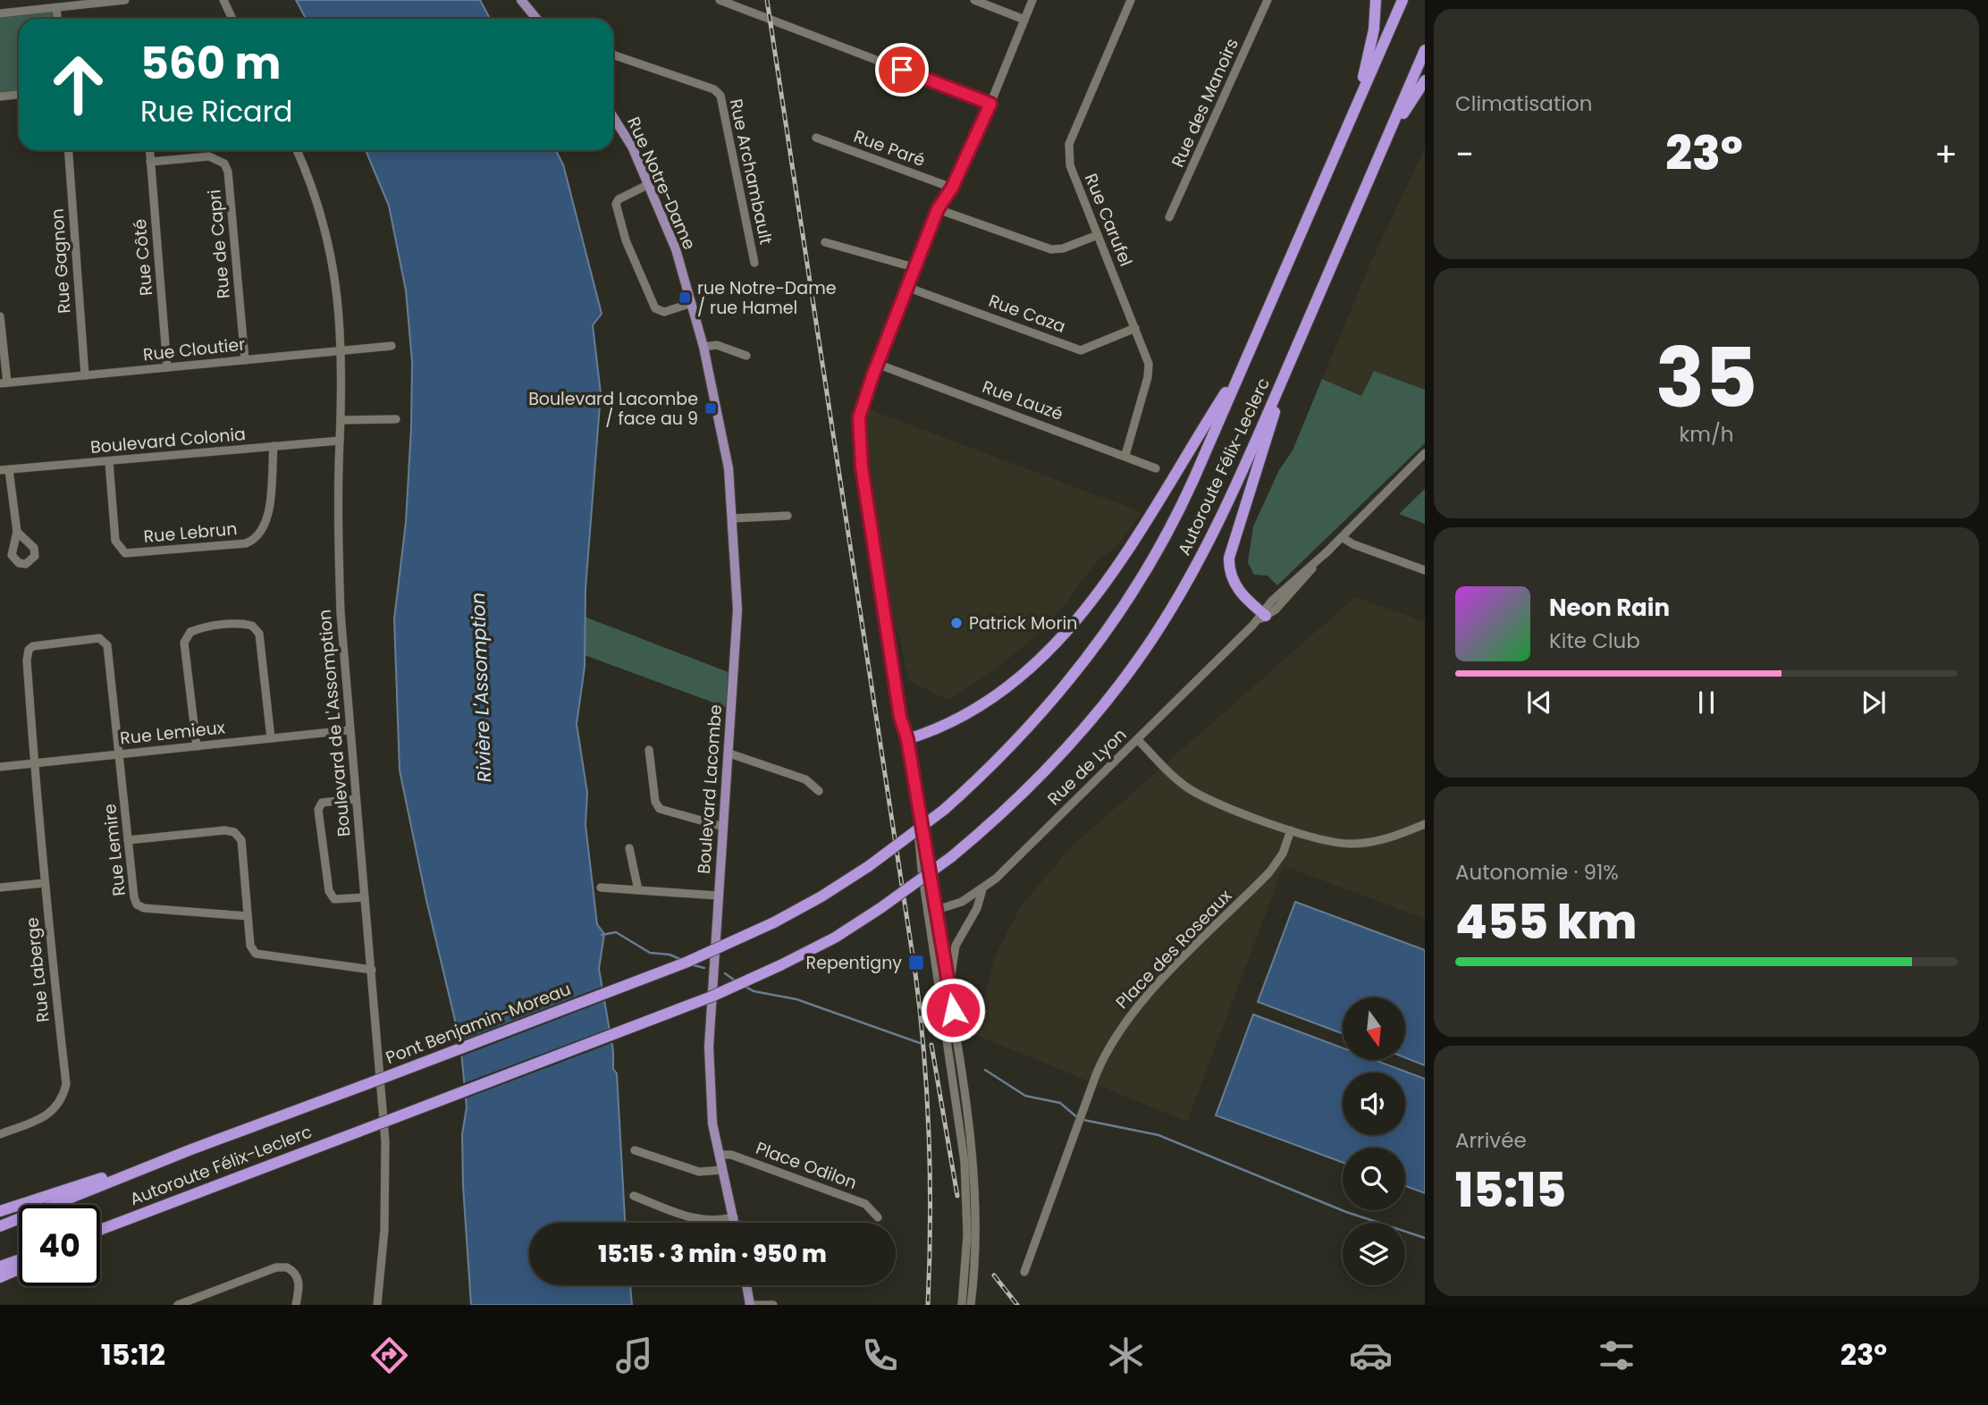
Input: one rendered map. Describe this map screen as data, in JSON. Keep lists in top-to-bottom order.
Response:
{
  "streets": {
    "highway": ["Autoroute Félix-Leclerc", "Pont Benjamin-Moreau"],
    "main road": ["Rue Notre-Dame", "Boulevard Lacombe"],
    "street": [
      "Rue des Manoirs",
      "Rue Paré",
      "Rue Archambault",
      "Rue Carufel",
      "Rue de Capri",
      "Rue Côté",
      "Rue Gagnon",
      "Rue Caza",
      "Rue Cloutier",
      "Rue Lauzé",
      "Boulevard Colonia",
      "Rue Lebrun",
      "Boulevard de L'Assomption",
      "Rue Lemieux",
      "Rue de Lyon",
      "Rue Lemire",
      "Place des Roseaux",
      "Rue Laberge",
      "Place Odilon"
    ]
  },
  "crossings": [
    ["Rue Notre-Dame", "Boulevard Lacombe"],
    ["Rue Carufel", "Rue Caza"],
    ["Rue Carufel", "Rue Lauzé"],
    ["Rue de Capri", "Rue Côté"],
    ["Rue de Capri", "Rue Cloutier"],
    ["Rue Côté", "Rue Cloutier"],
    ["Rue Gagnon", "Rue Cloutier"],
    ["Rue Cloutier", "Boulevard de L'Assomption"],
    ["Boulevard Colonia", "Rue Lebrun"],
    ["Boulevard Colonia", "Boulevard de L'Assomption"],
    ["Autoroute Félix-Leclerc", "Pont Benjamin-Moreau"],
    ["Boulevard de L'Assomption", "Rue Lemieux"],
    ["Rue Lemieux", "Rue Lemire"],
    ["Rue Lemieux", "Rue Laberge"],
    ["Boulevard Lacombe", "Place Odilon"],
    ["Rue Lemire", "Rue Laberge"]
  ],
  "water": ["Rivière L'Assomption"],
  "places": {
    "transit": ["rue Notre-Dame / rue Hamel", "Boulevard Lacombe / face au 9", "Repentigny"],
    "other": ["Patrick Morin"]
  },
  "north": "bottom",
  "page": {
    "tile": [
      "Climatisation",
      ["35", "km/h"],
      ["Autonomie · 91%", "455 km"],
      ["Arrivée", "15:15"]
    ],
    "turn": ["560 m", "Rue Ricard"],
    "heat": ["−", "23°", "+"],
    "song": ["Neon Rain", "Kite Club"],
    "limit": "40",
    "trip": "15:15 · 3 min · 950 m",
    "tabs": ["15:12", "23°"]
  }
}
